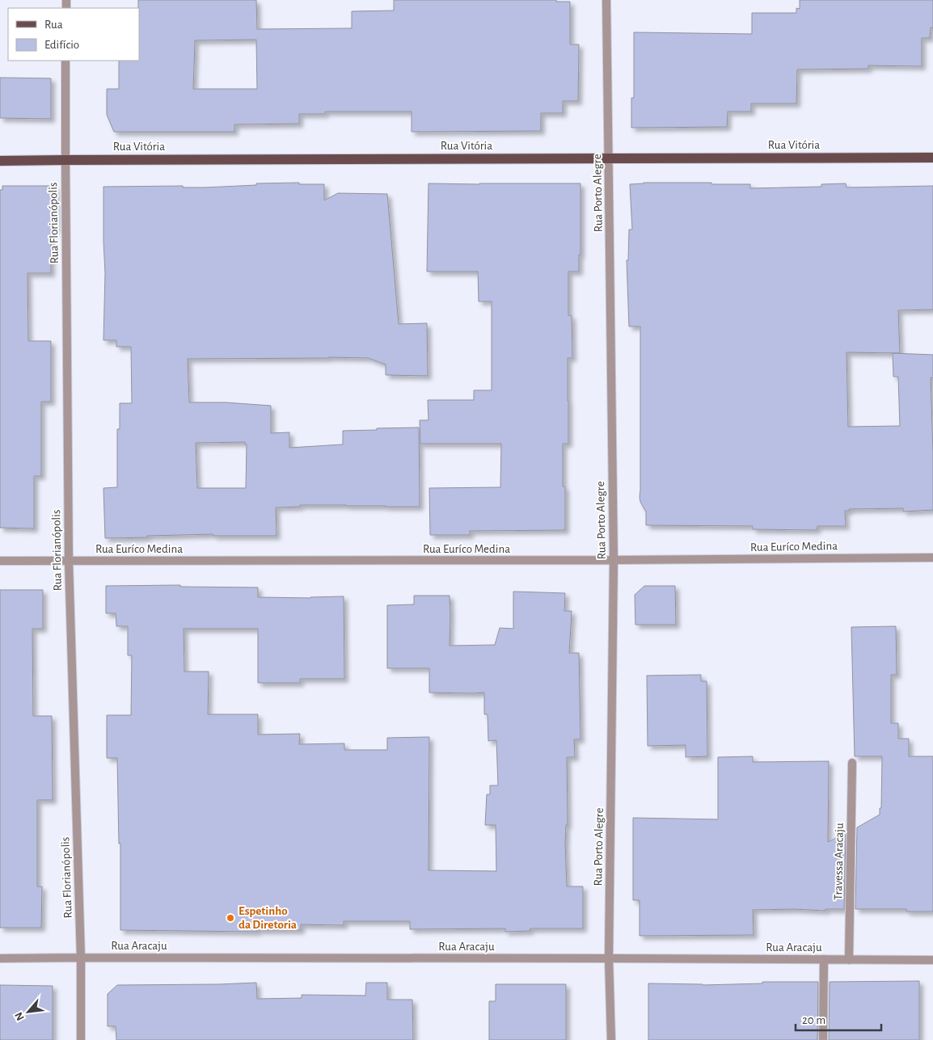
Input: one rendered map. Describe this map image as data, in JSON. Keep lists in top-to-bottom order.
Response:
{
  "streets": {
    "main road": ["Rua Vitória"],
    "street": [
      "Rua Porto Alegre",
      "Rua Florianópolis",
      "Rua Euríco Medina",
      "Travessa Aracaju",
      "Rua Aracaju"
    ]
  },
  "crossings": [
    ["Rua Vitória", "Rua Porto Alegre"],
    ["Rua Vitória", "Rua Florianópolis"],
    ["Rua Porto Alegre", "Rua Euríco Medina"],
    ["Rua Porto Alegre", "Rua Aracaju"],
    ["Rua Florianópolis", "Rua Euríco Medina"],
    ["Rua Florianópolis", "Rua Aracaju"],
    ["Travessa Aracaju", "Rua Aracaju"]
  ],
  "places": ["Espetinho da Diretoria"],
  "legend": ["Rua", "Edifício"],
  "scale_bar": "20 m",
  "north": "bottom left"
}
